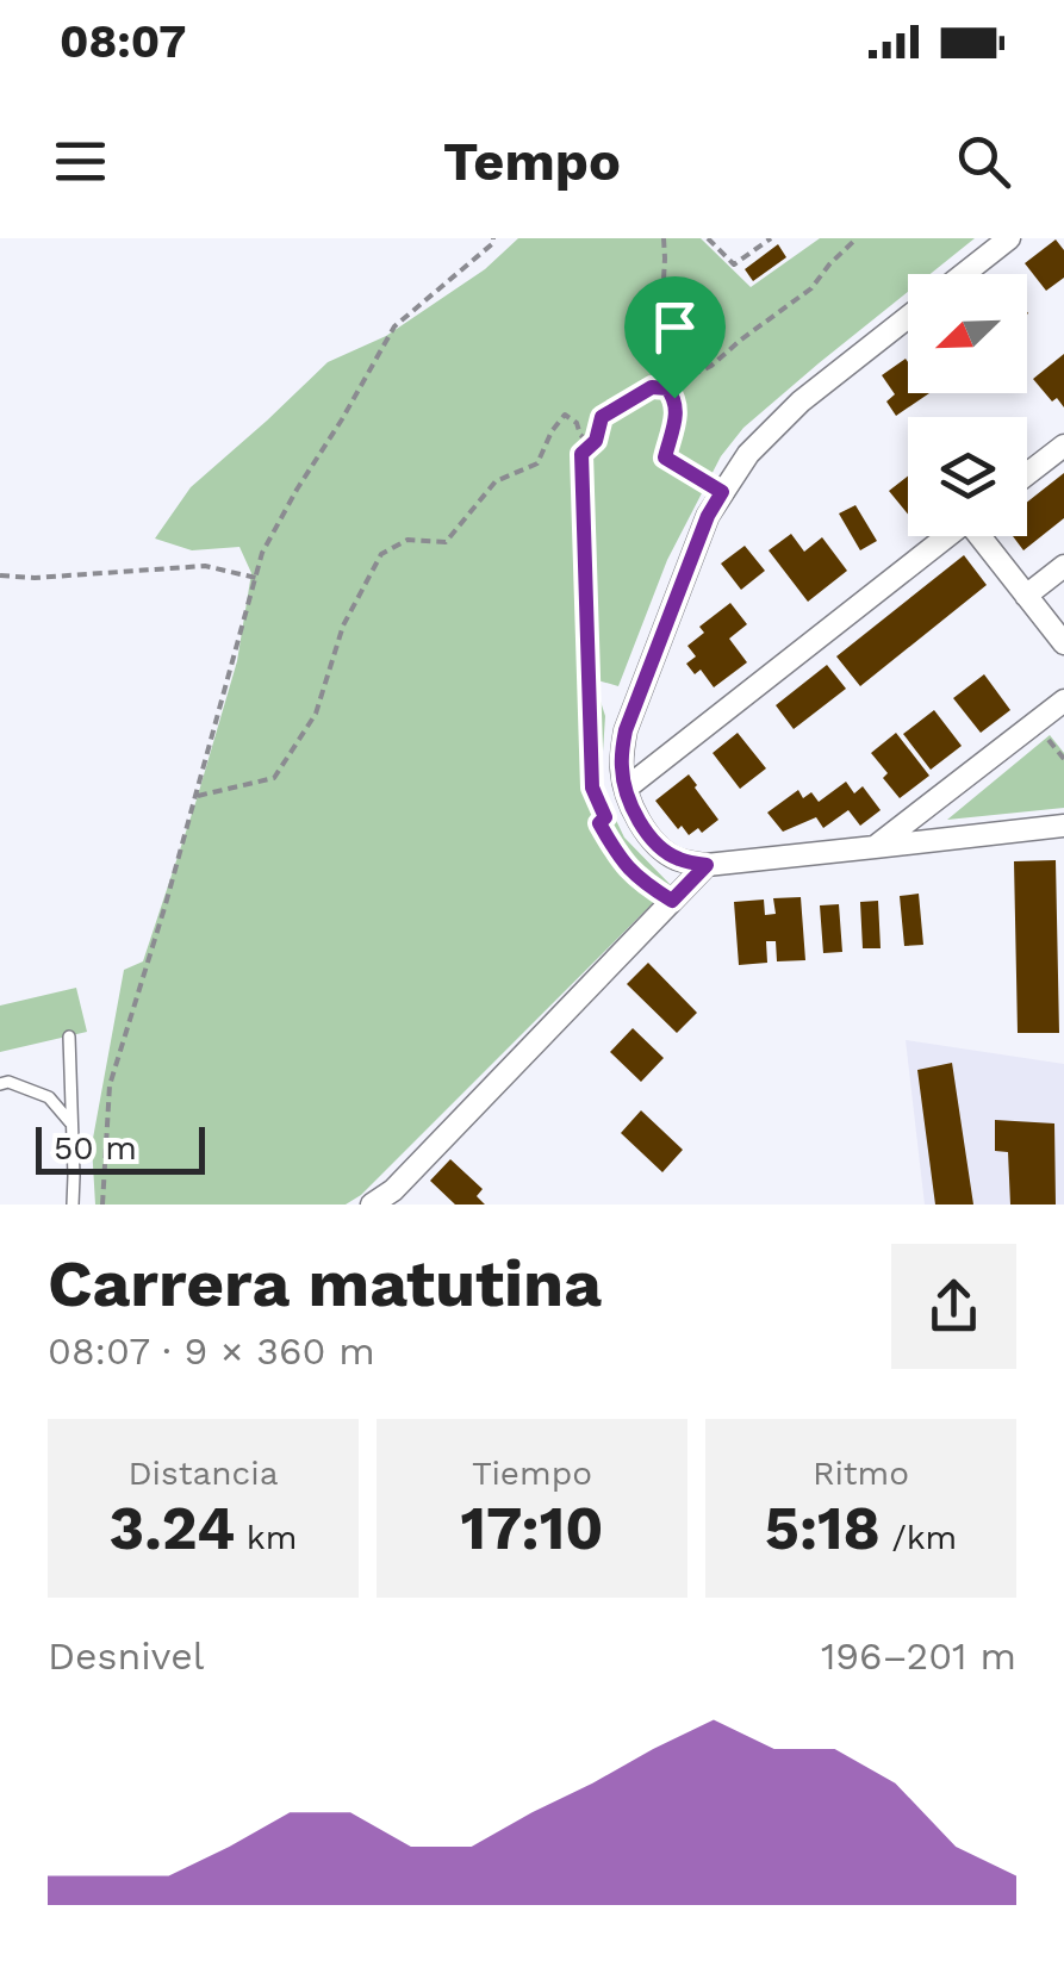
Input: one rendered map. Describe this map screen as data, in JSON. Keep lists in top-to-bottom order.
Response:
{
  "scale_bar": "50 m",
  "north": "bottom left",
  "page": {
    "status": "08:07",
    "header": "Tempo",
    "scale": "50 m",
    "heading": ["Carrera matutina", "08:07 · 9 × 360 m"],
    "stats": [
      ["Distancia", "3.24 km"],
      ["Tiempo", "17:10"],
      ["Ritmo", "5:18 /km"]
    ],
    "chart": ["Desnivel", "196–201 m"]
  }
}
